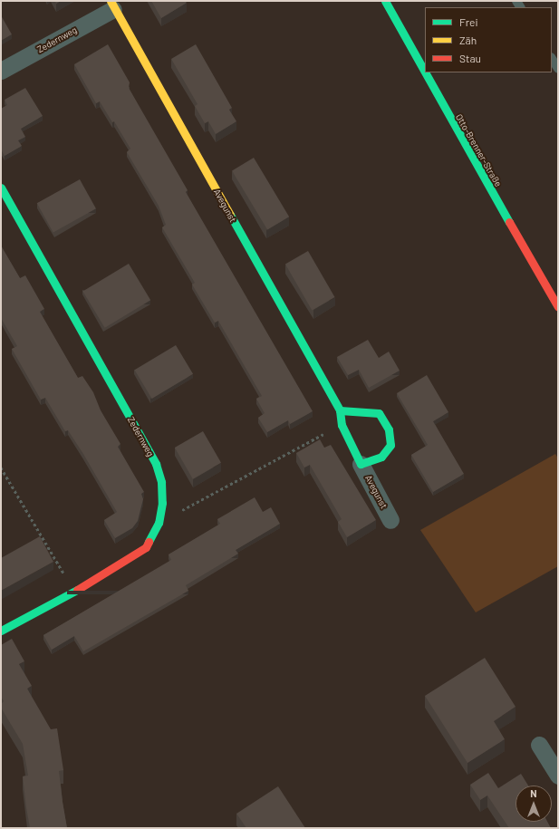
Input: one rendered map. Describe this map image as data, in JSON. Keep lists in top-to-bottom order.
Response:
{
  "streets": {
    "street": ["Zedernweg", "Otto-Brenner-Straße", "Avegunst"]
  },
  "crossings": [
    ["Zedernweg", "Avegunst"]
  ],
  "legend": ["Frei", "Zäh", "Stau"],
  "north": "top"
}
